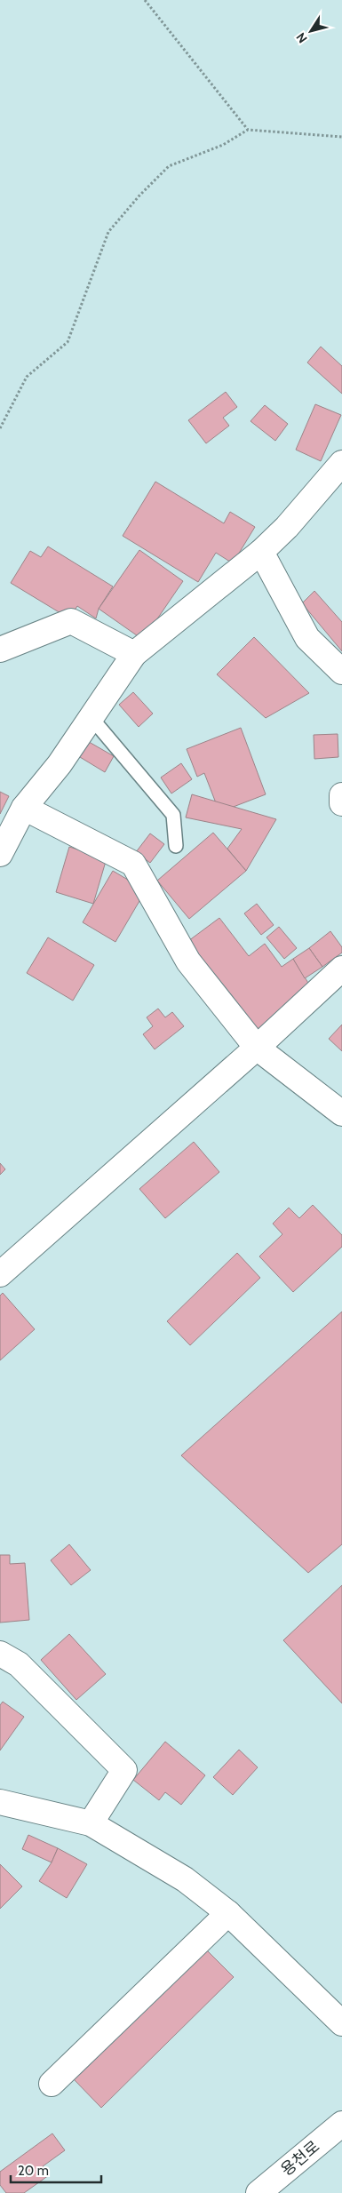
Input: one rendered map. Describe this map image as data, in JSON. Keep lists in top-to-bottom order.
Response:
{
  "streets": {
    "street": ["용천로"]
  },
  "scale_bar": "20 m",
  "north": "bottom left"
}
